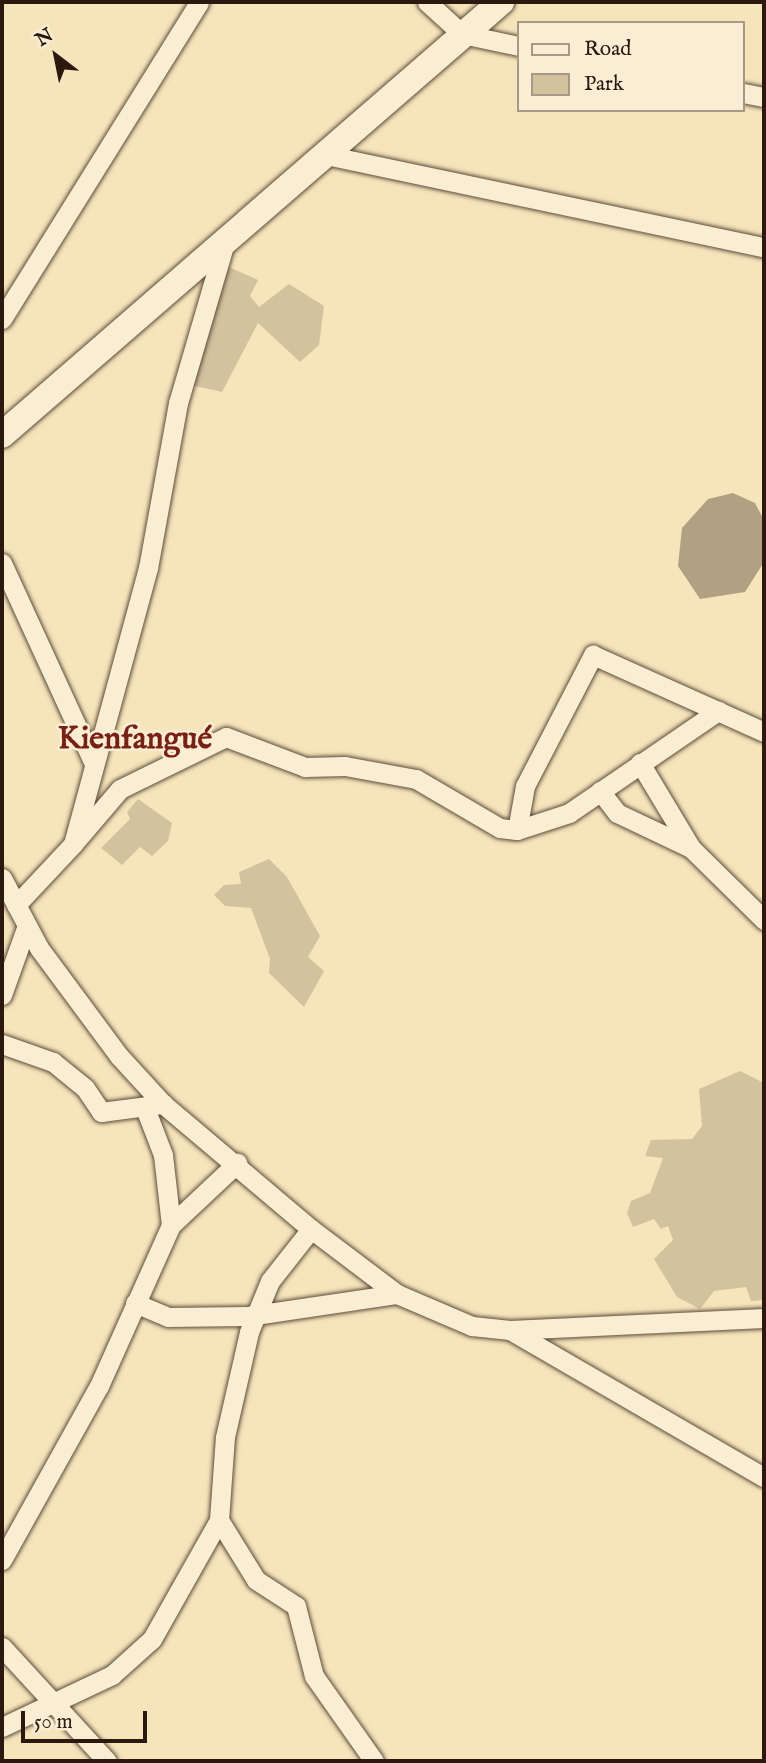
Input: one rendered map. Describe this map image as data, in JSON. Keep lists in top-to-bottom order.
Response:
{
  "districts": ["Kienfangué"],
  "legend": ["Road", "Park"],
  "scale_bar": "50 m",
  "north": "top left"
}
